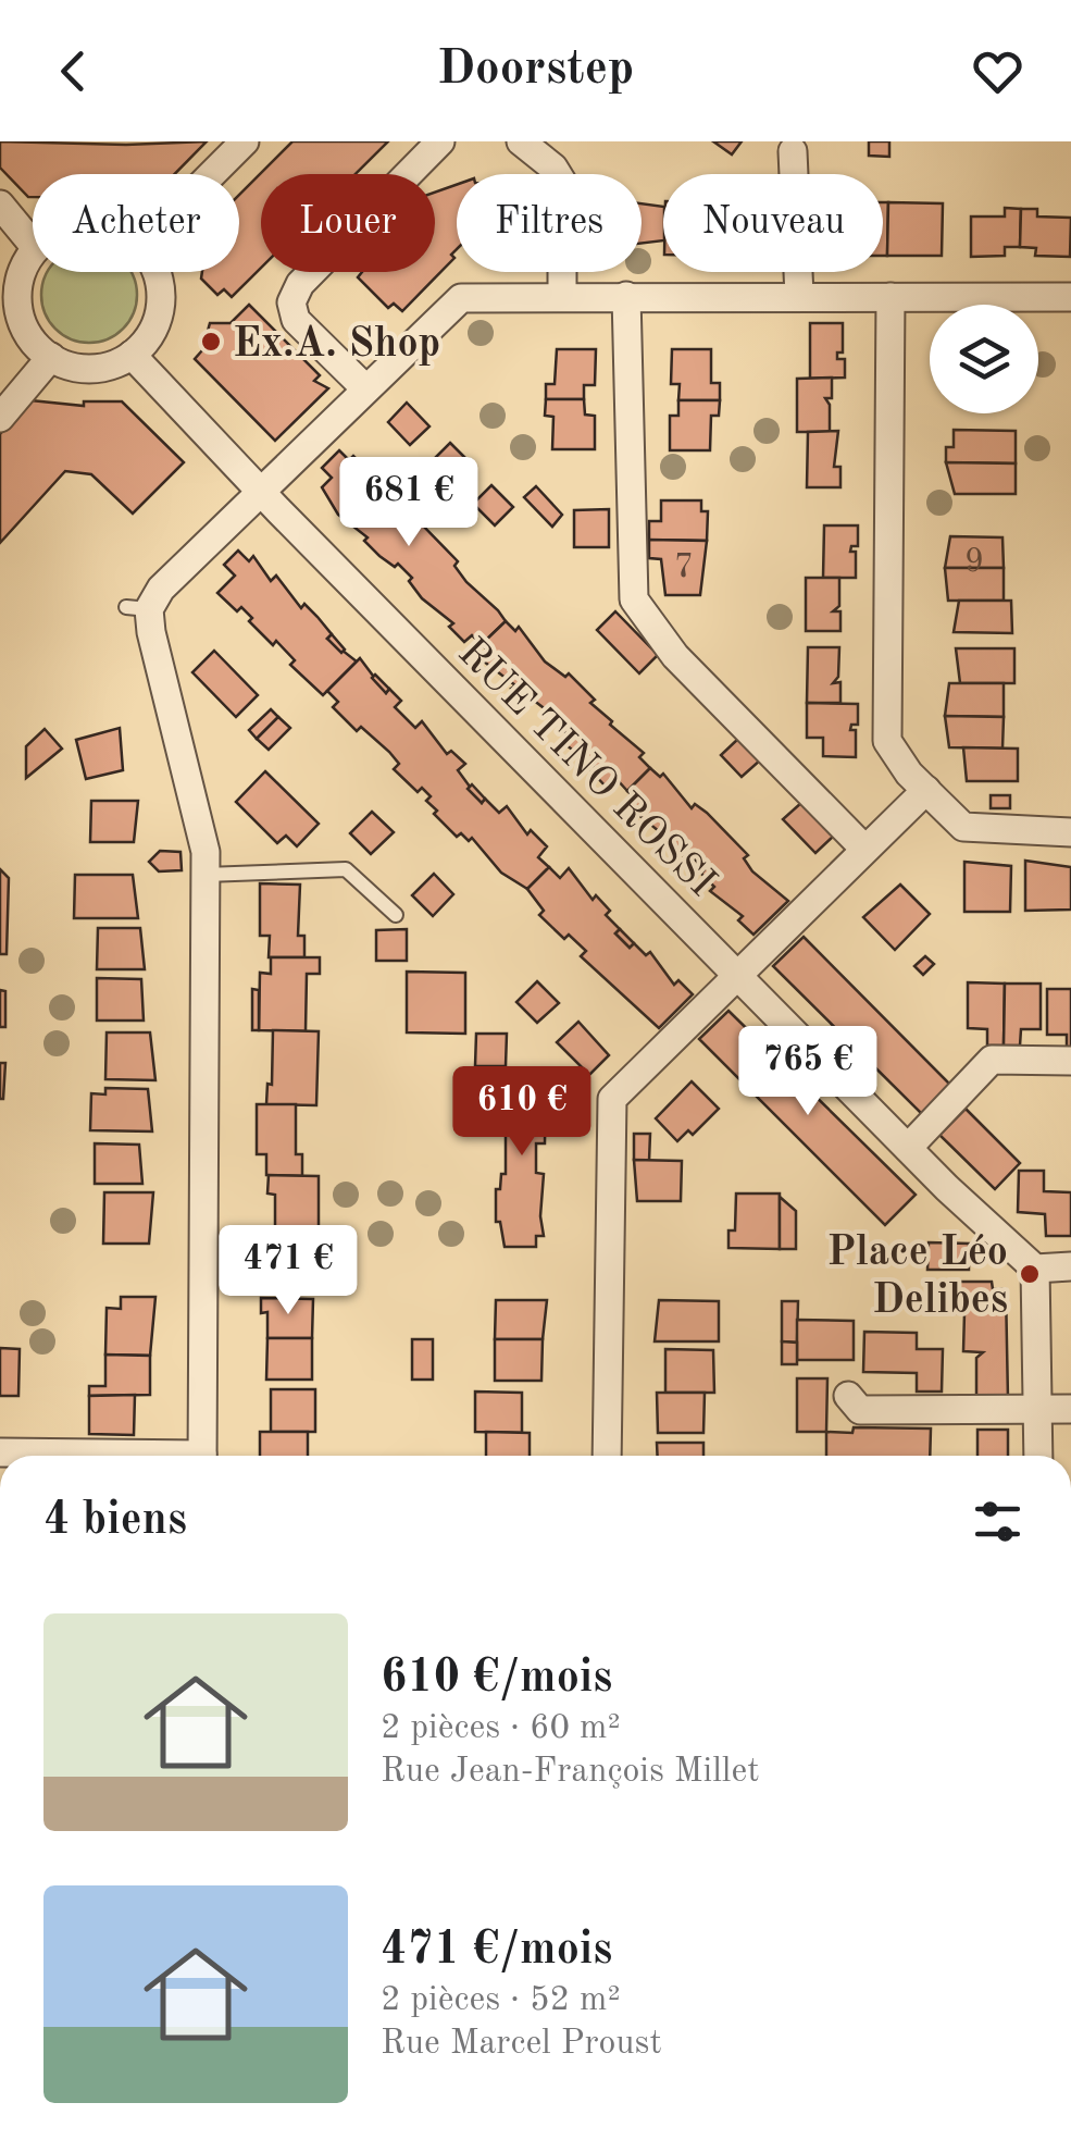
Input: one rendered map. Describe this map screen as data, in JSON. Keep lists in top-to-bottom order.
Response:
{
  "streets": {
    "street": ["RUE TINO ROSSI"]
  },
  "places": ["Ex.A. Shop", "Place Léo Delibes"],
  "house_numbers": ["9", "7"],
  "page": {
    "header": "Doorstep",
    "chip": [
      "Acheter",
      "Louer",
      "Filtres",
      "Nouveau"
    ],
    "price": [
      "681 €",
      "765 €",
      "610 €",
      "471 €"
    ],
    "heading": "4 biens",
    "list": [
      {
        "name": "610 €/mois",
        "note": "2 pièces · 60 m² · Rue Jean-François Millet"
      },
      {
        "name": "471 €/mois",
        "note": "2 pièces · 52 m² · Rue Marcel Proust"
      }
    ]
  }
}
